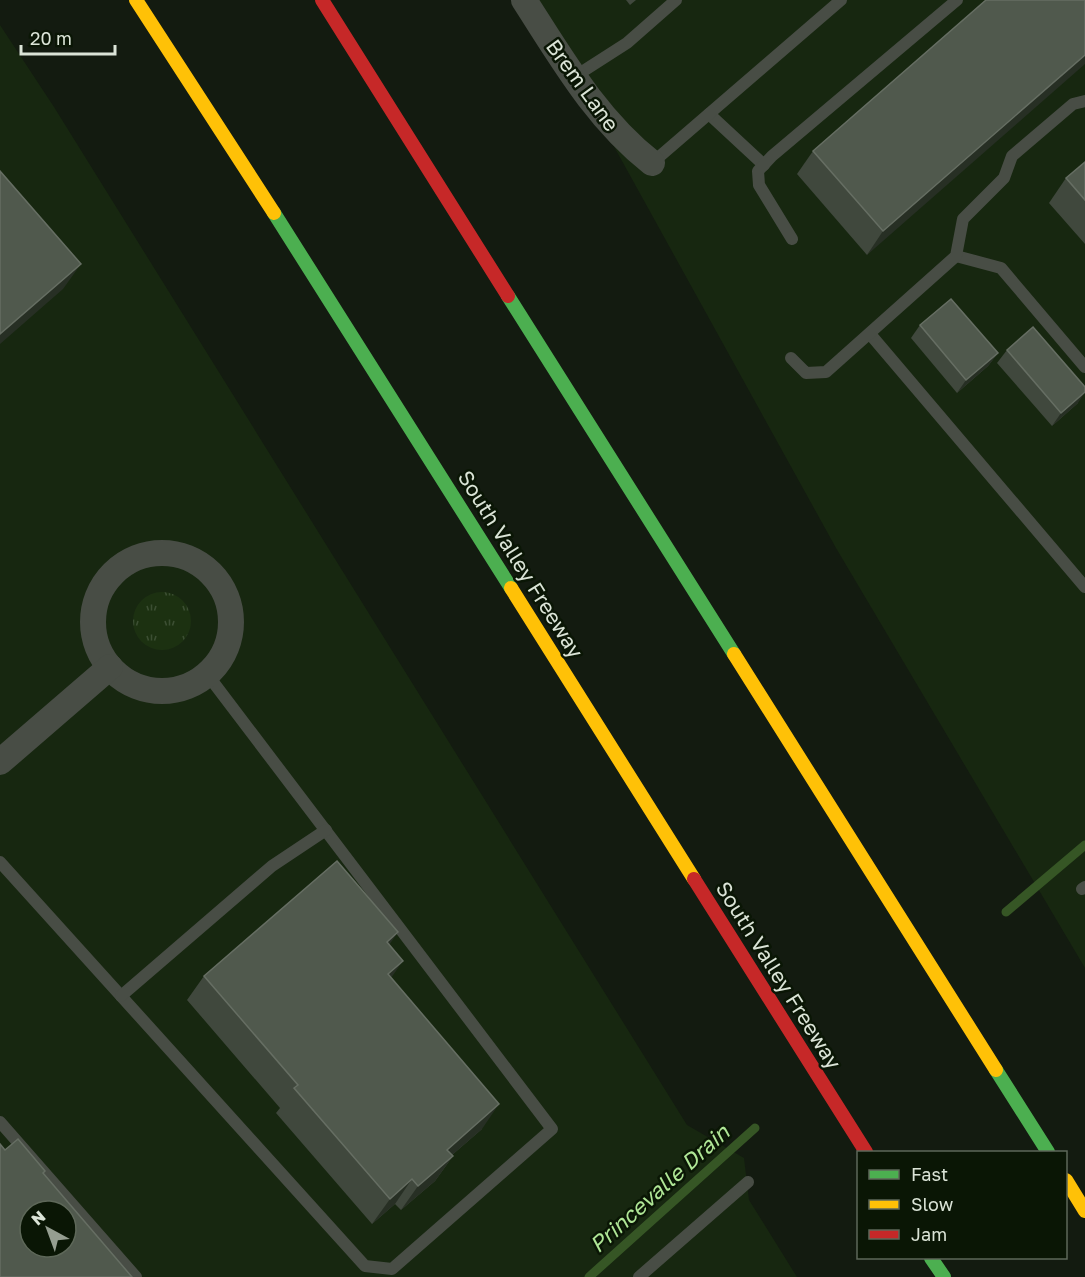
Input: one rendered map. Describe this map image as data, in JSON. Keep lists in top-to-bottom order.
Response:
{
  "streets": {
    "highway": ["South Valley Freeway"],
    "street": ["Brem Lane"]
  },
  "water": ["Princevalle Drain"],
  "legend": ["Fast", "Slow", "Jam"],
  "scale_bar": "20 m",
  "north": "top left"
}
